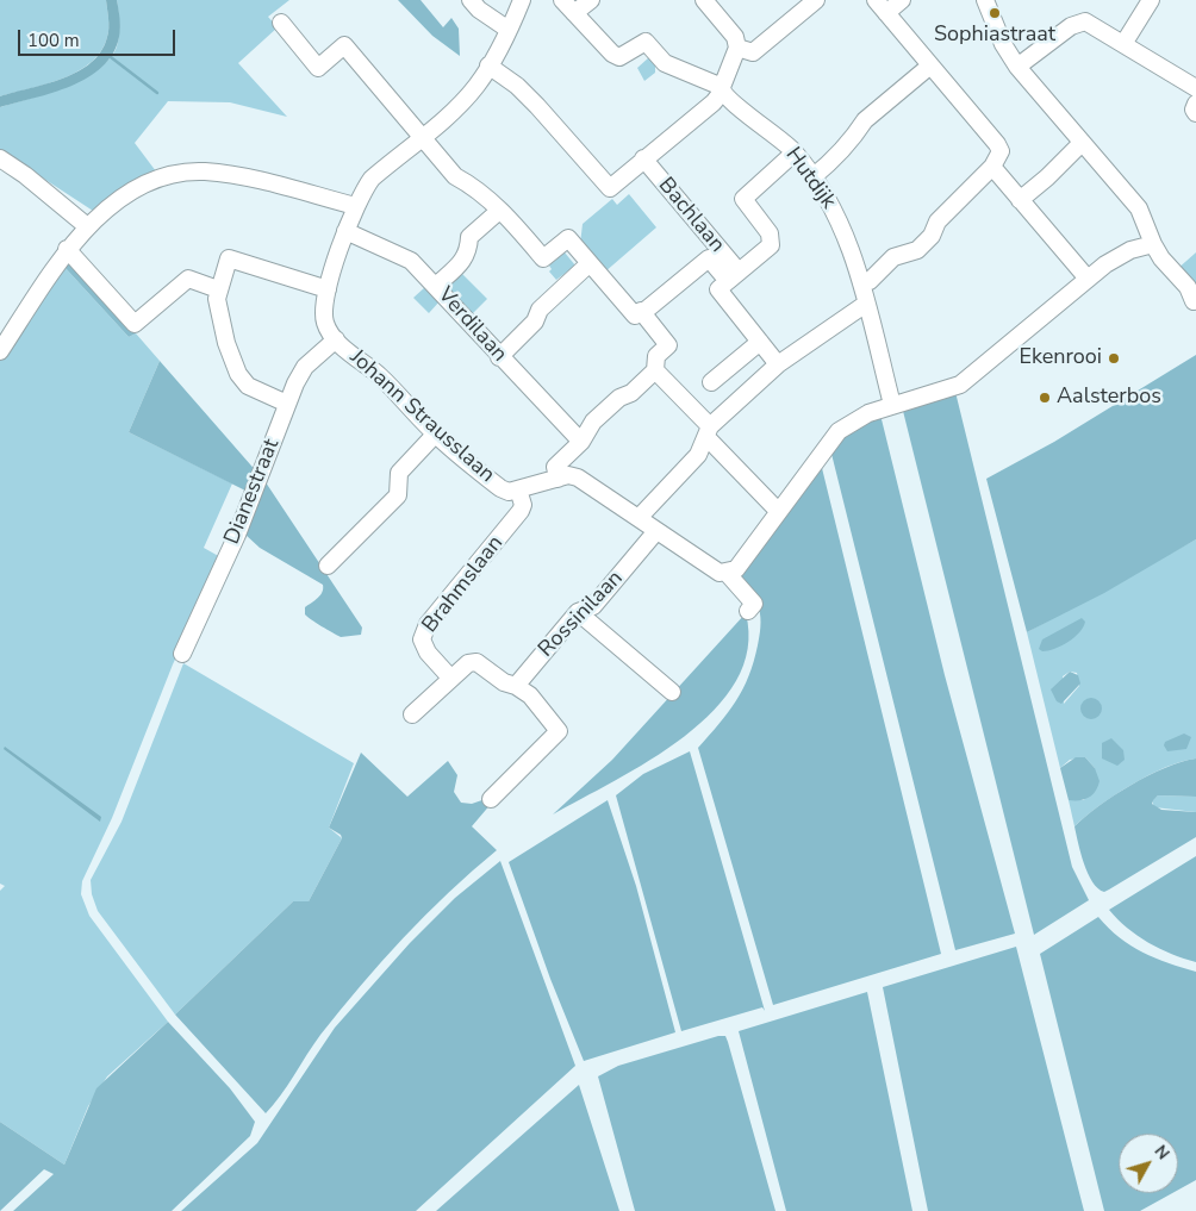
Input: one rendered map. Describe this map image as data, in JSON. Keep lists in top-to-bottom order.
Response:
{
  "streets": {
    "street": [
      "Hutdijk",
      "Bachlaan",
      "Verdilaan",
      "Johann Strausslaan",
      "Dianestraat",
      "Brahmslaan",
      "Rossinilaan"
    ]
  },
  "crossings": [
    ["Verdilaan", "Johann Strausslaan"],
    ["Johann Strausslaan", "Dianestraat"],
    ["Johann Strausslaan", "Brahmslaan"],
    ["Johann Strausslaan", "Rossinilaan"]
  ],
  "places": ["Sophiastraat", "Ekenrooi", "Aalsterbos"],
  "scale_bar": "100 m",
  "north": "top right"
}
